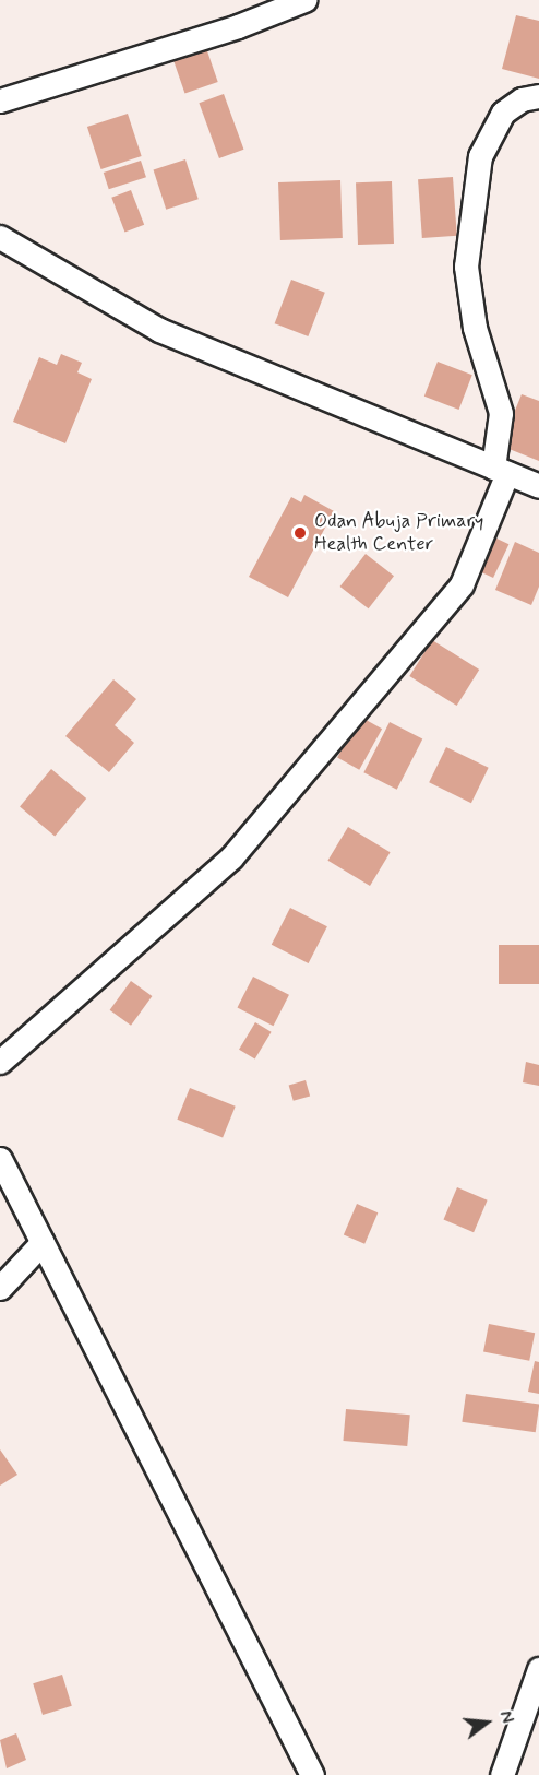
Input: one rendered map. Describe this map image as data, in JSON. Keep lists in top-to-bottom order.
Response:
{
  "places": ["Odan Abuja Primary Health Center"],
  "north": "right"
}
